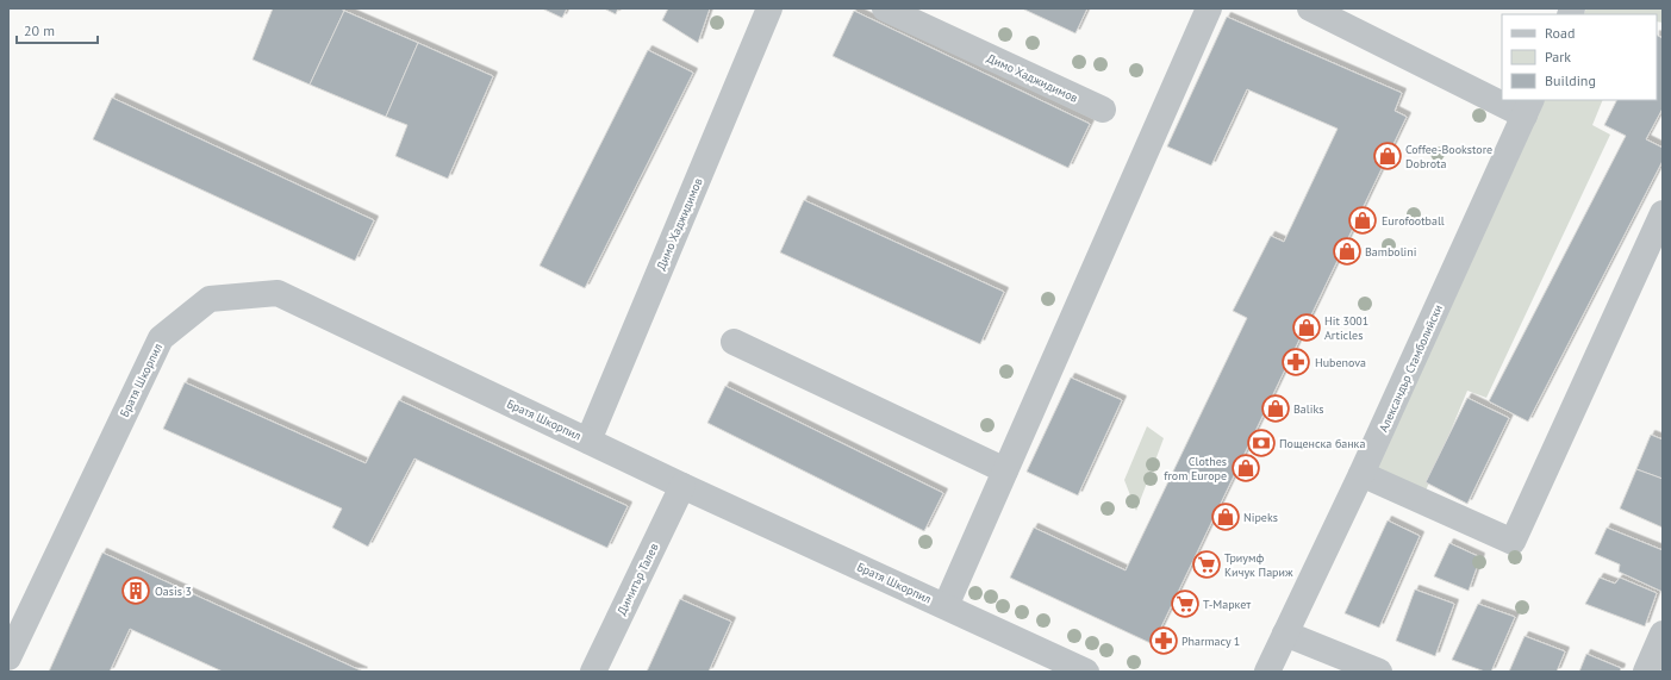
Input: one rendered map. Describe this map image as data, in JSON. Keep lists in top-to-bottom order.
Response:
{
  "streets": {
    "street": [
      "Димо Хаджидимов",
      "Александър Стамболийски",
      "Братя Шкорпил",
      "Димитър Талев"
    ]
  },
  "crossings": [
    ["Димо Хаджидимов", "Братя Шкорпил"],
    ["Братя Шкорпил", "Димитър Талев"]
  ],
  "places": {
    "shop": [
      "Coffee-Bookstore Dobrota",
      "Eurofootball",
      "Bambolini",
      "Hit 3001 Articles",
      "Baliks",
      "Clothes from Europe",
      "Nipeks"
    ],
    "pharmacy": ["Hubenova", "Pharmacy 1"],
    "bank": ["Пощенска банка"],
    "supermarket": ["Триумф Кичук Париж", "Т-Маркет"],
    "building": ["Oasis 3"]
  },
  "legend": ["Road", "Park", "Building"],
  "scale_bar": "20 m"
}
